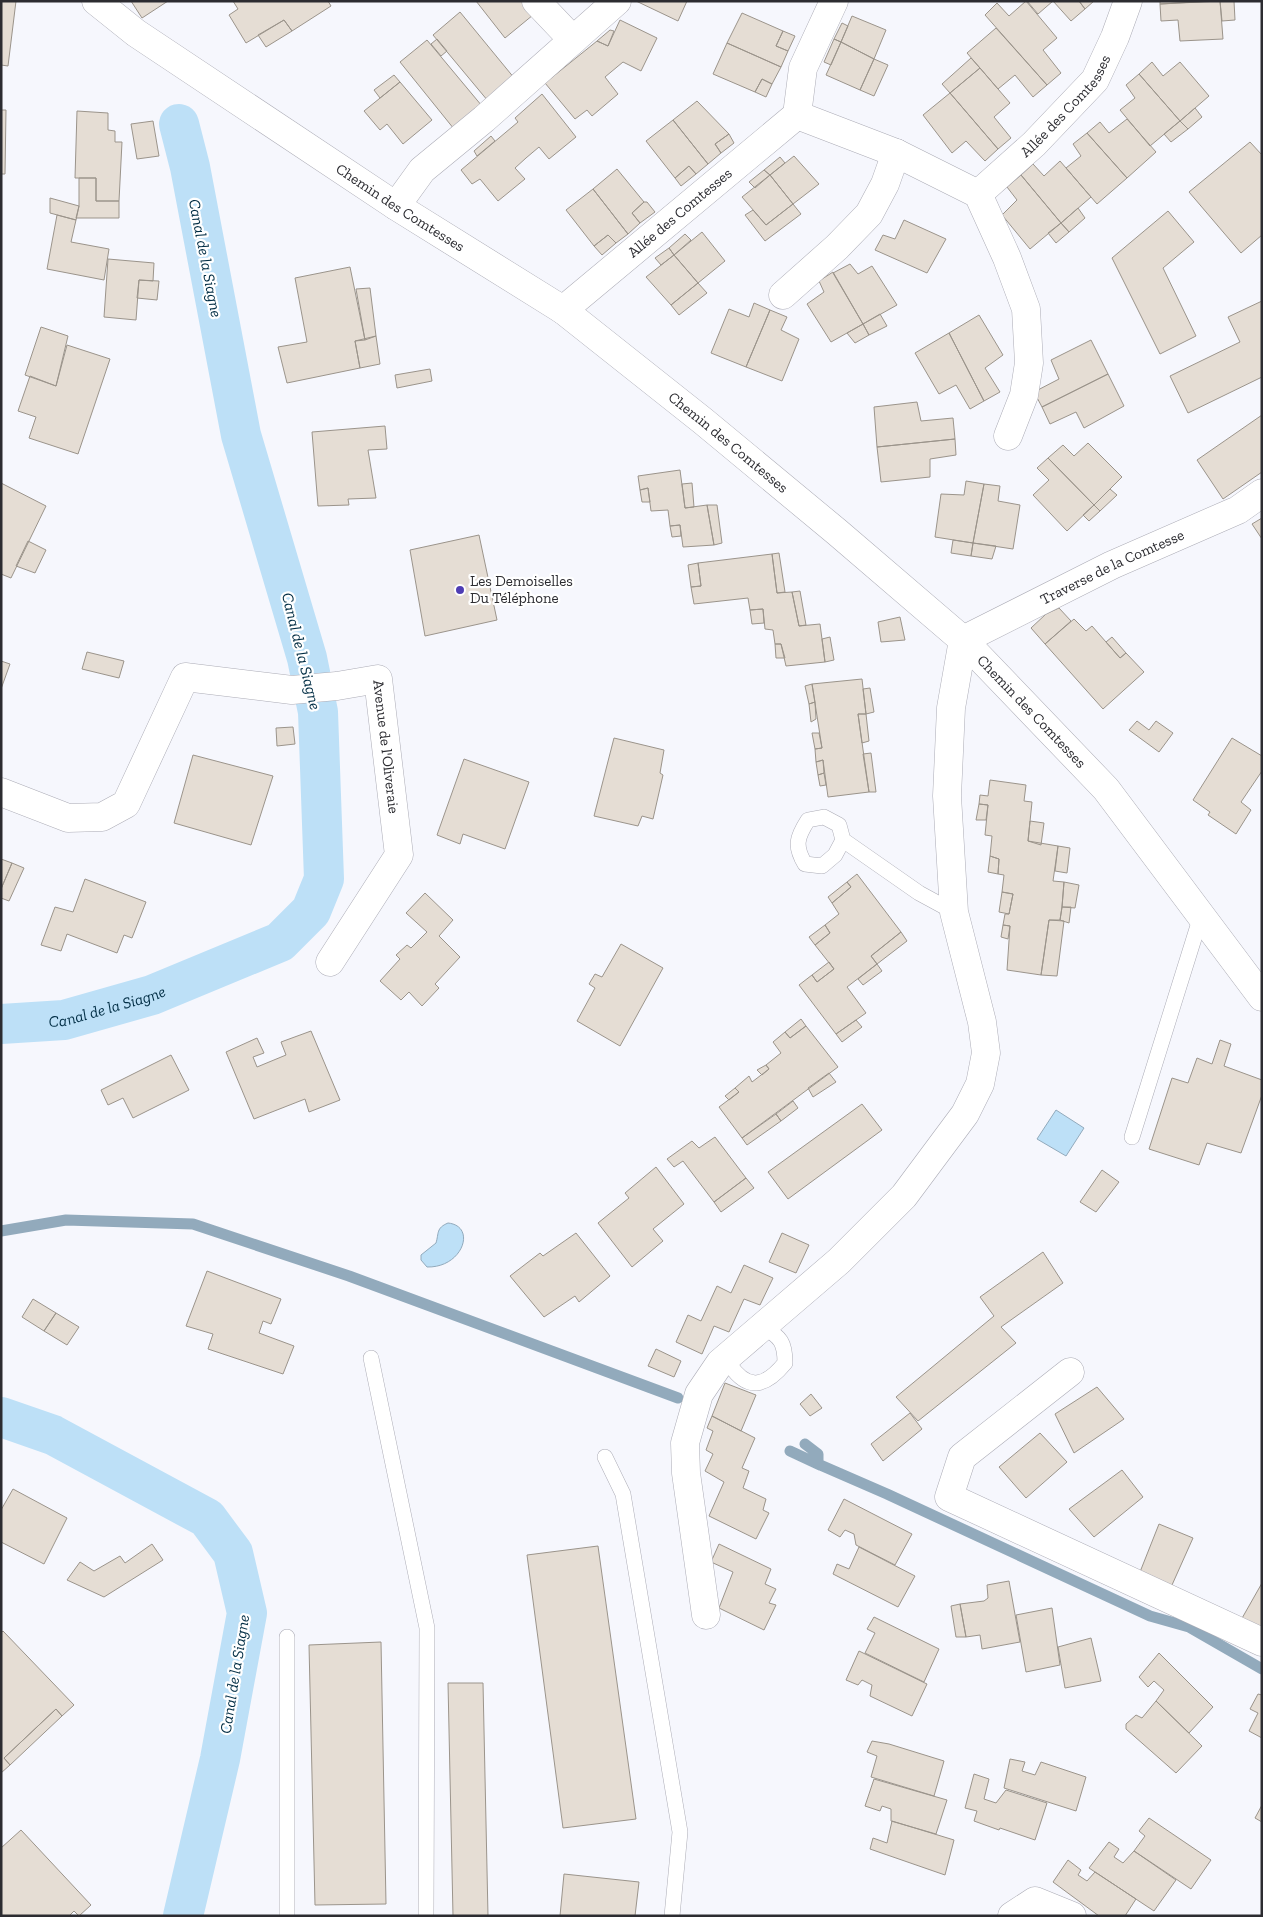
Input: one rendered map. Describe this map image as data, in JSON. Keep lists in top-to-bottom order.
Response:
{
  "streets": {
    "street": [
      "Allée des Comtesses",
      "Chemin des Comtesses",
      "Traverse de la Comtesse",
      "Avenue de l'Oliveraie"
    ]
  },
  "crossings": [
    ["Allée des Comtesses", "Chemin des Comtesses"],
    ["Chemin des Comtesses", "Traverse de la Comtesse"]
  ],
  "water": ["Canal de la Siagne"],
  "places": ["Les Demoiselles Du Téléphone"]
}
